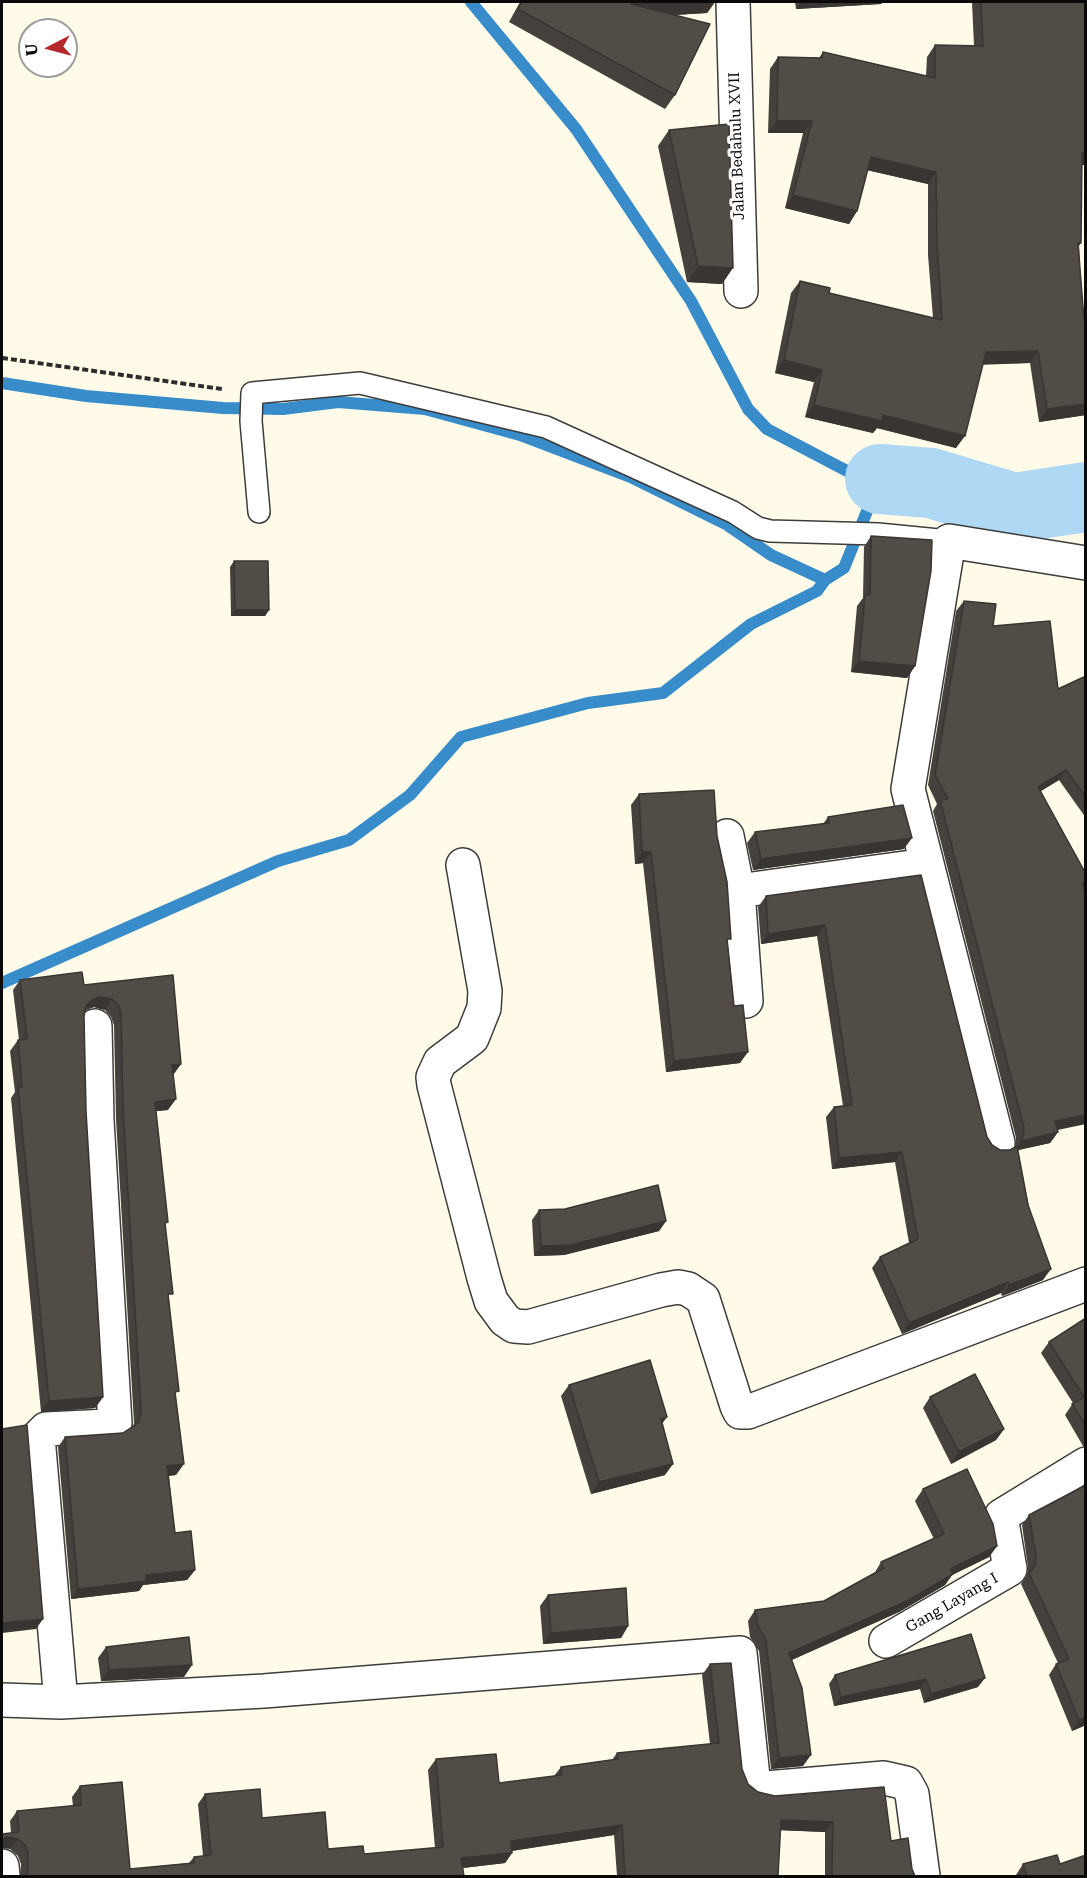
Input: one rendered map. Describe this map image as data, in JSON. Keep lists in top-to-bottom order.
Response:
{
  "streets": {
    "street": ["Jalan Bedahulu XVII", "Gang Layang I"]
  },
  "north": "left"
}
